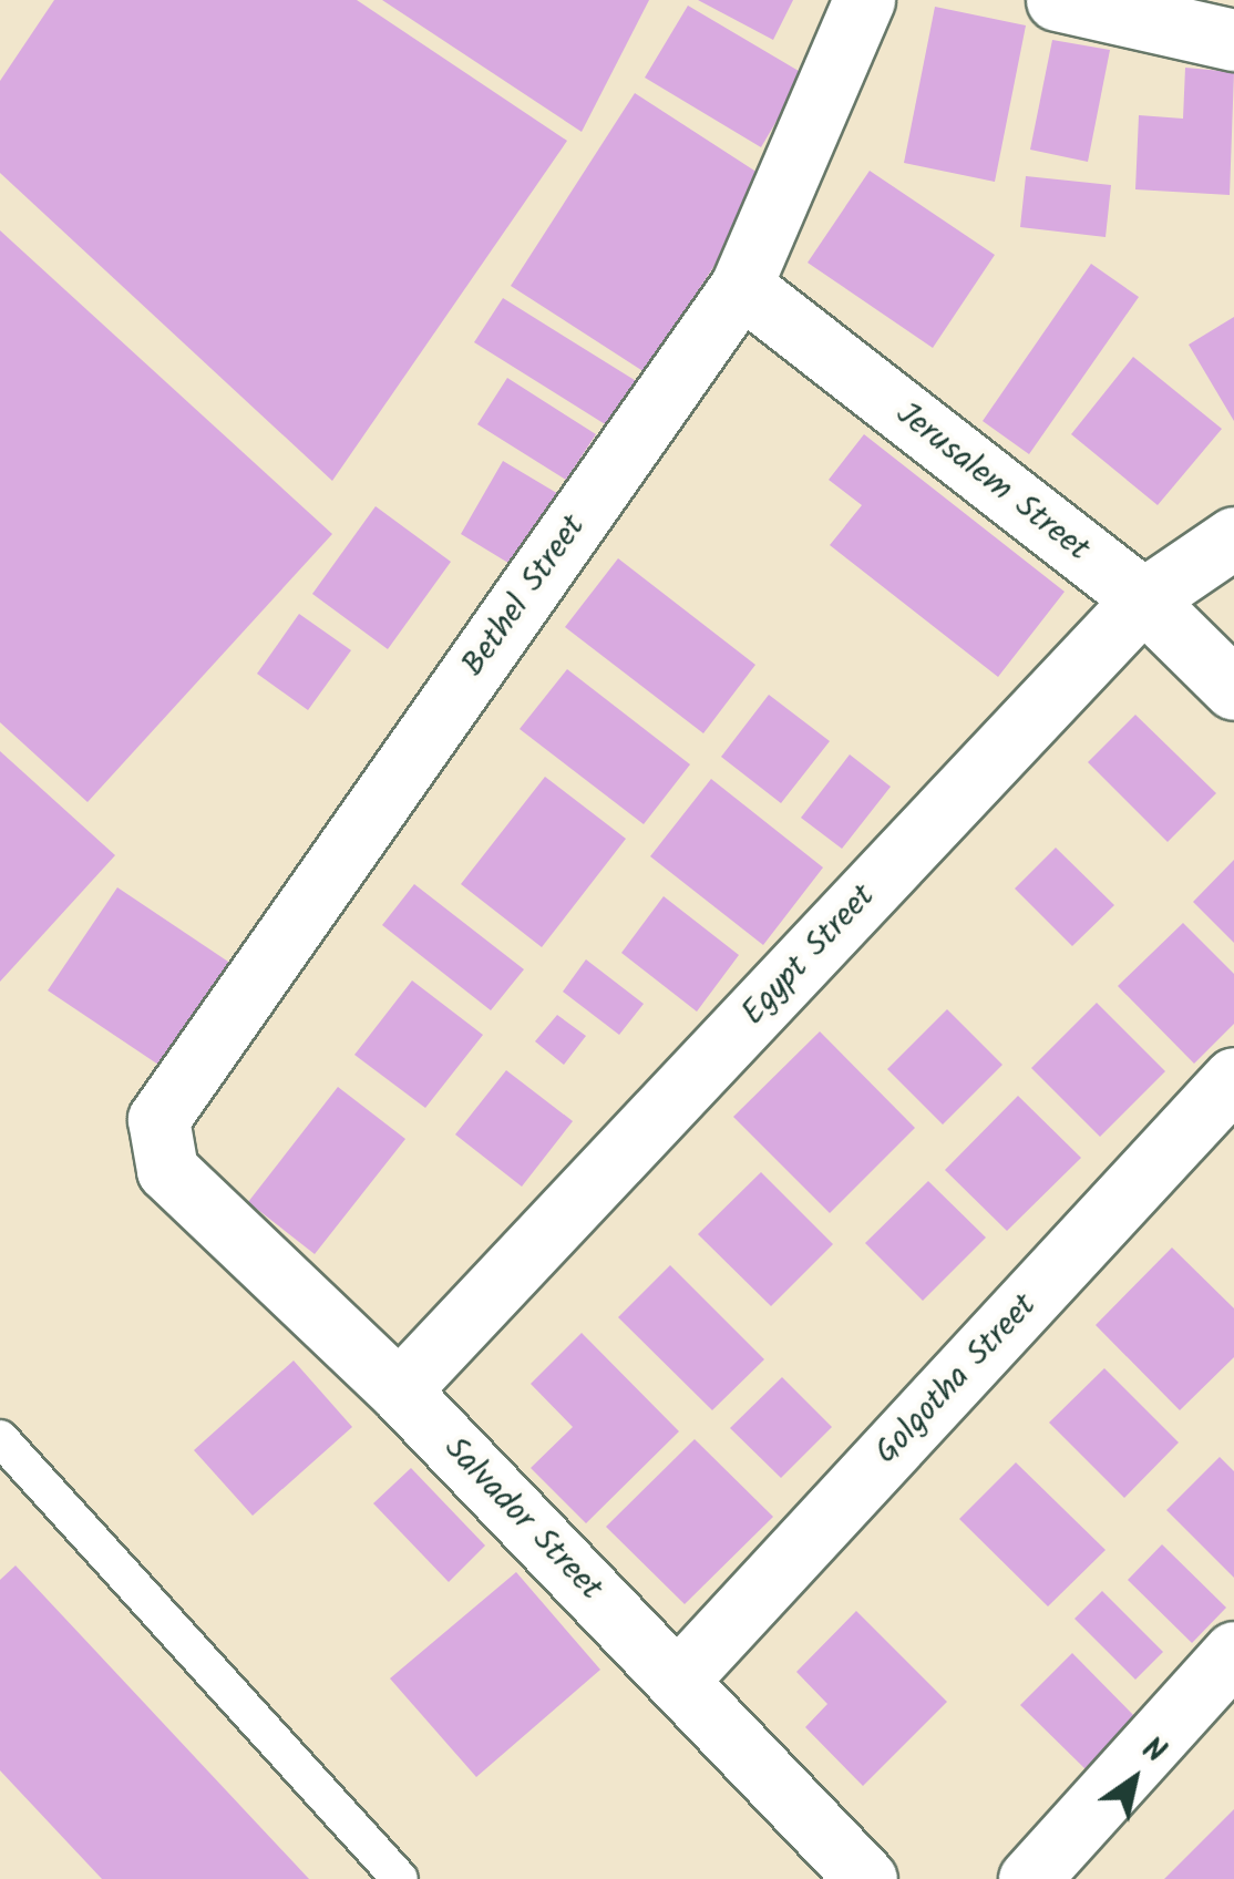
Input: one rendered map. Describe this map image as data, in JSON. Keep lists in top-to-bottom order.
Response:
{
  "streets": {
    "street": [
      "Jerusalem Street",
      "Bethel Street",
      "Egypt Street",
      "Golgotha Street",
      "Salvador Street"
    ]
  },
  "crossings": [
    ["Jerusalem Street", "Bethel Street"],
    ["Jerusalem Street", "Egypt Street"],
    ["Bethel Street", "Salvador Street"],
    ["Egypt Street", "Salvador Street"],
    ["Golgotha Street", "Salvador Street"]
  ],
  "north": "top right"
}
